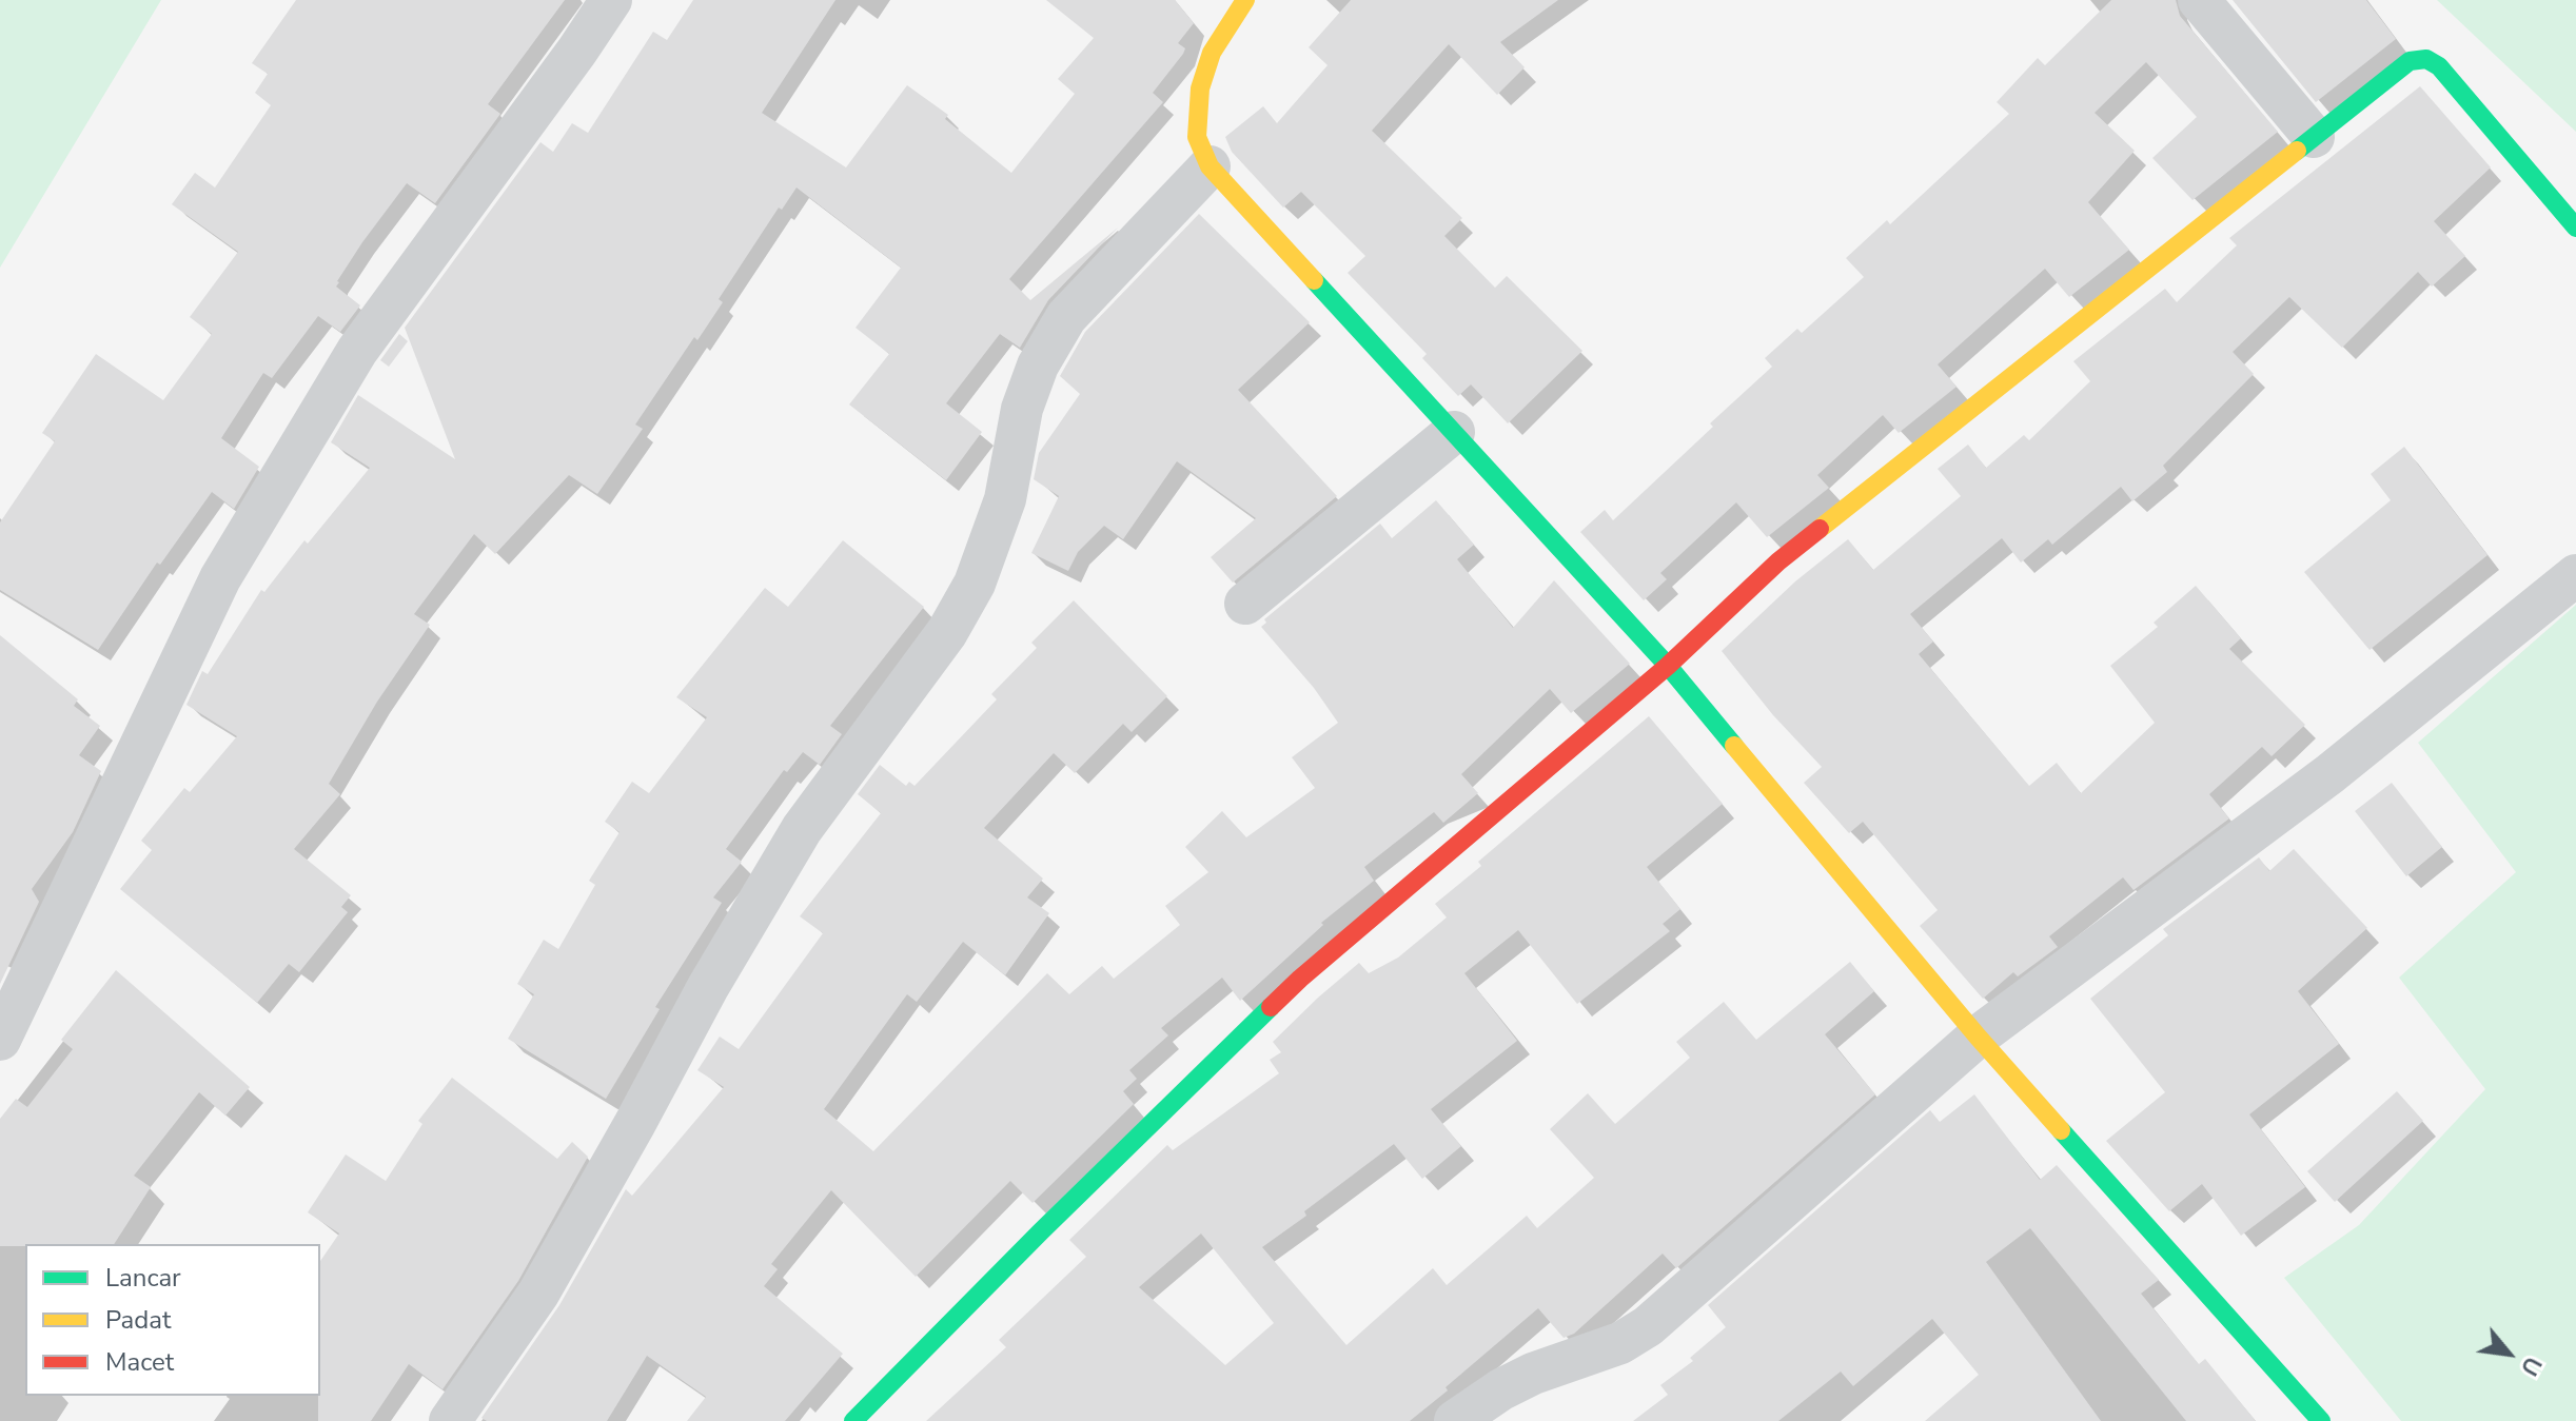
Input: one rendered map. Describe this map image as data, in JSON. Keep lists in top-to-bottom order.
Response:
{
  "legend": ["Lancar", "Padat", "Macet"],
  "north": "bottom right"
}
